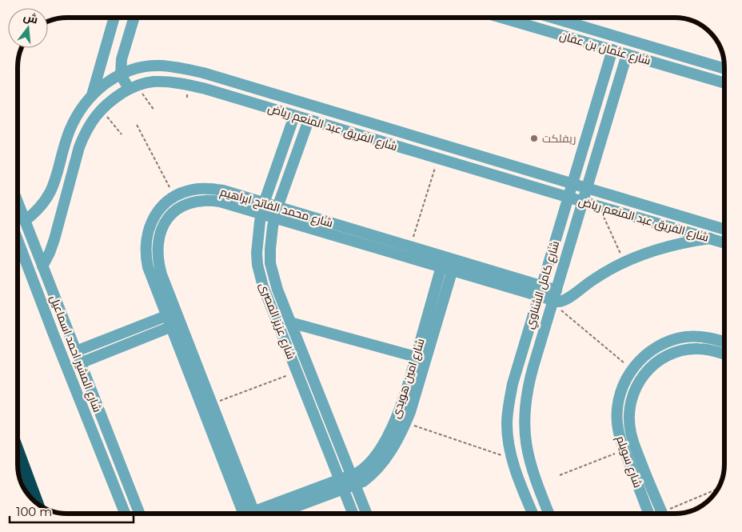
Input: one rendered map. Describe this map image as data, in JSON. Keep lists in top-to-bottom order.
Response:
{
  "streets": {
    "street": [
      "شارع عثمان بن عفان",
      "شارع الفريق عبد المنعم رياض",
      "شارع محمد الفاتح ابراهيم",
      "شارع كامل الشناوي",
      "شارع عزيز المصرى",
      "شارع المشير احمد اسماعيل",
      "شارع امين هويدى",
      "شارع سويلم"
    ]
  },
  "crossings": [
    ["شارع عثمان بن عفان", "شارع كامل الشناوي"],
    ["شارع الفريق عبد المنعم رياض", "شارع كامل الشناوي"],
    ["شارع الفريق عبد المنعم رياض", "شارع عزيز المصرى"],
    ["شارع الفريق عبد المنعم رياض", "شارع المشير احمد اسماعيل"],
    ["شارع محمد الفاتح ابراهيم", "شارع كامل الشناوي"],
    ["شارع محمد الفاتح ابراهيم", "شارع عزيز المصرى"],
    ["شارع محمد الفاتح ابراهيم", "شارع امين هويدى"],
    ["شارع عزيز المصرى", "شارع امين هويدى"]
  ],
  "places": ["ريفلكت"],
  "scale_bar": "100 m",
  "north": "top"
}
